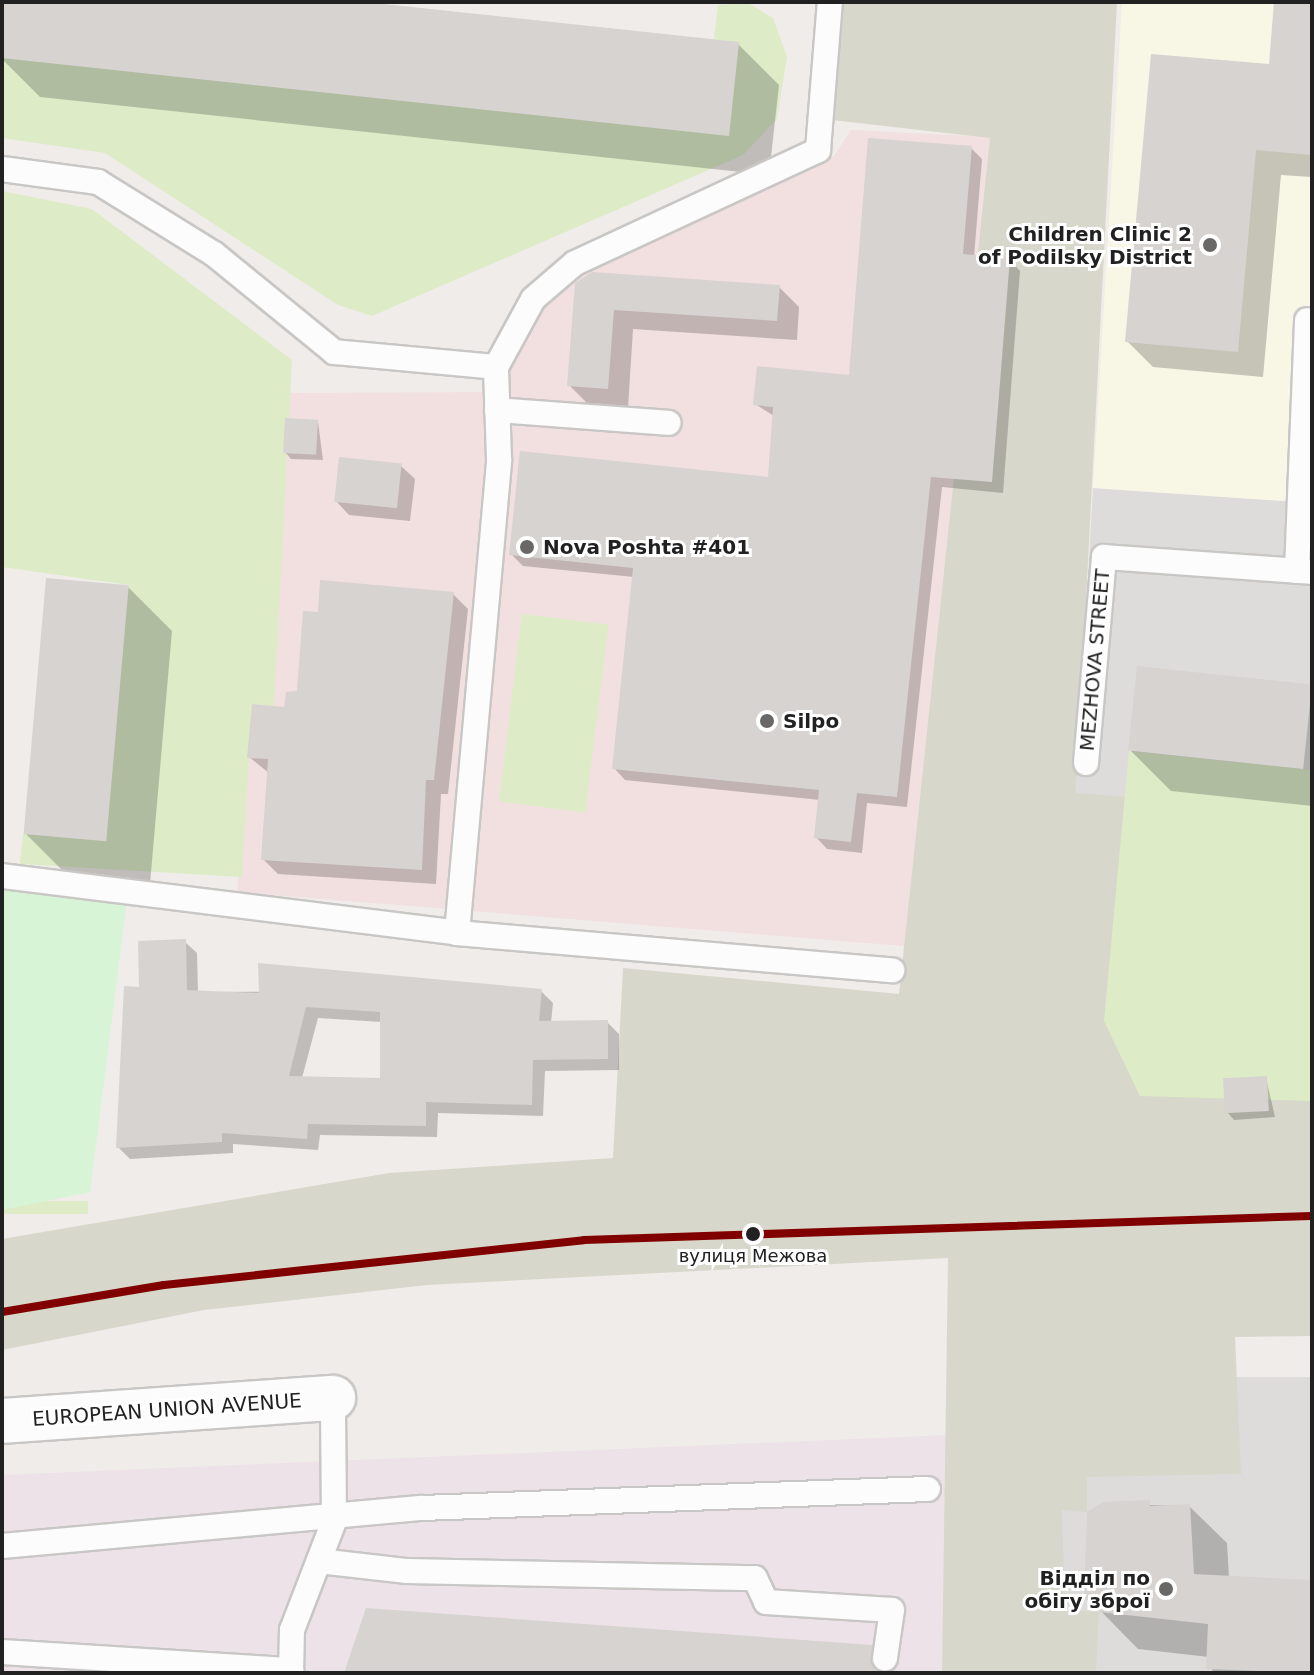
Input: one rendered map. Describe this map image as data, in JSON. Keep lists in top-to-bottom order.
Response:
{
  "streets": {
    "street": ["EUROPEAN UNION AVENUE"],
    "lane": ["MEZHOVA STREET"]
  },
  "places": [
    "Children Clinic 2 of Podilsky District",
    "Nova Poshta #401",
    "Silpo",
    "вулиця Межова",
    "Відділ по обігу зброї"
  ]
}
